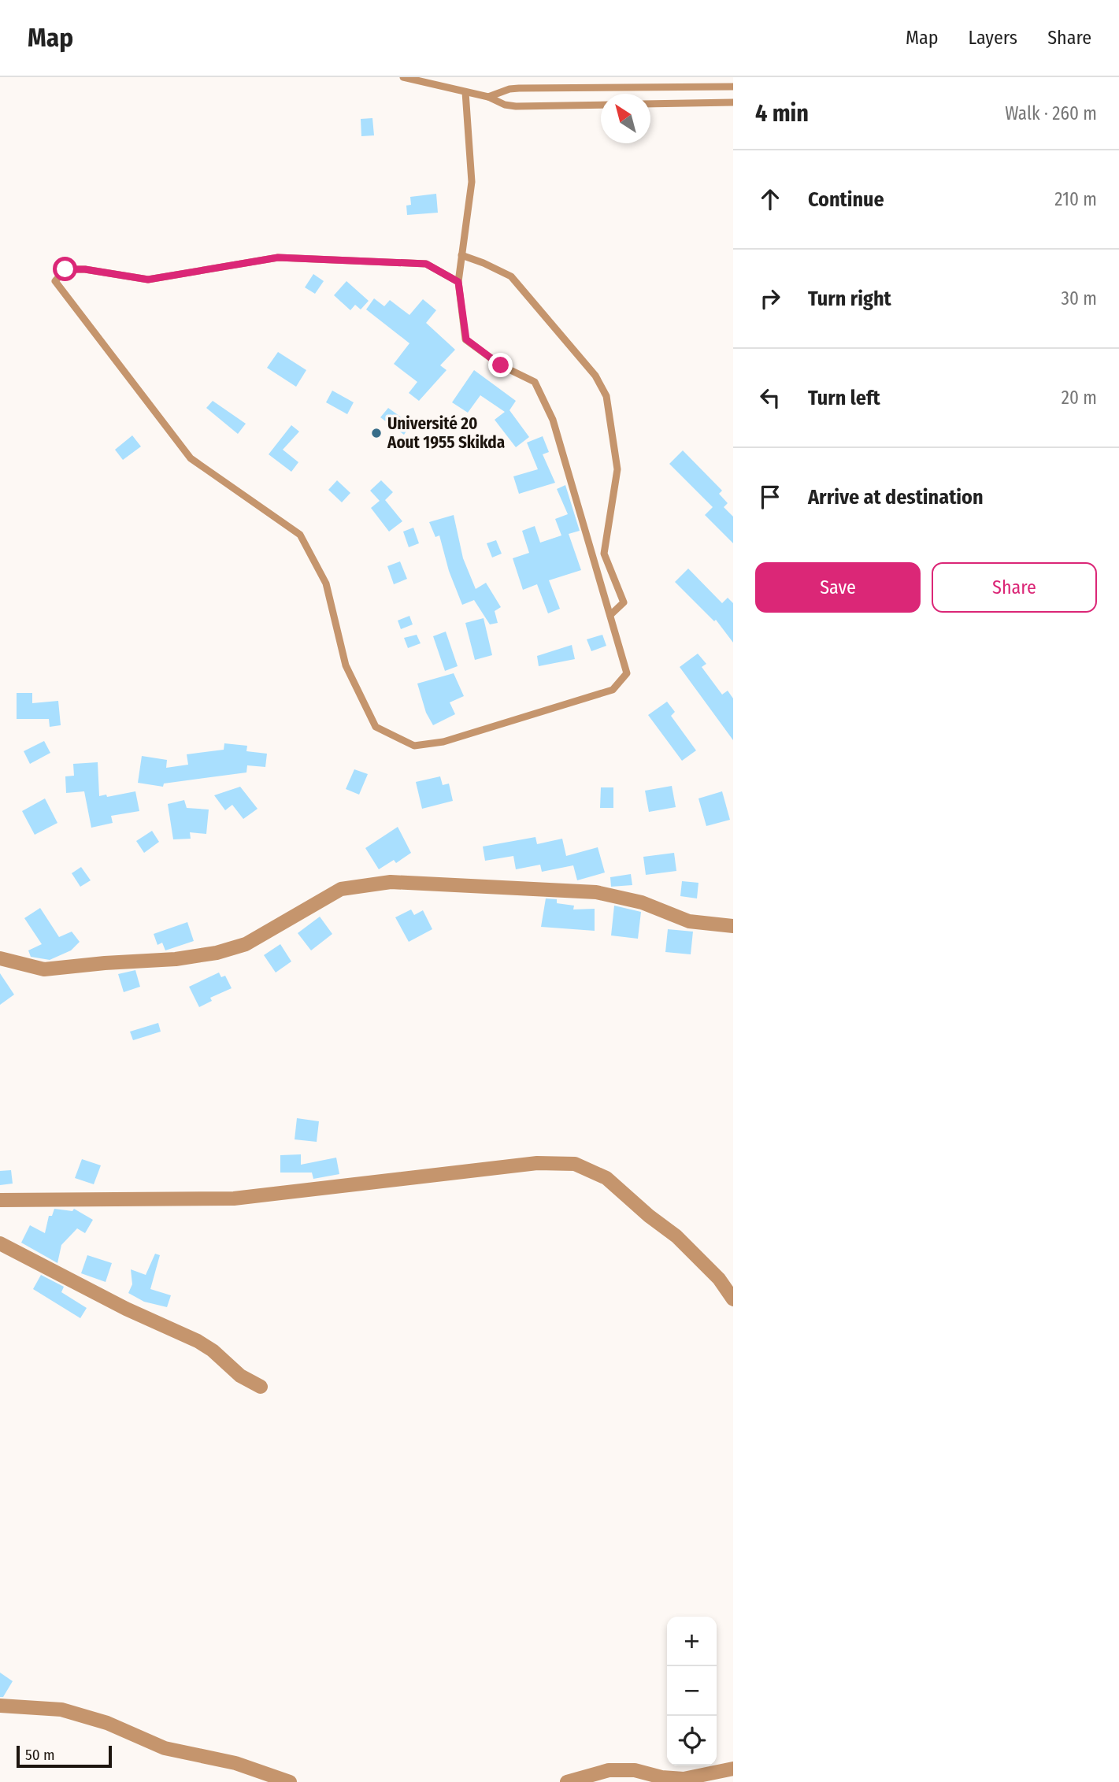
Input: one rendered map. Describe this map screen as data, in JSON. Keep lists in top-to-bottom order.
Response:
{
  "places": ["Université 20 Aout 1955 Skikda"],
  "scale_bar": "50 m",
  "north": "top left",
  "page": {
    "header": "Map",
    "nav": ["Map", "Layers", "Share"],
    "heading": ["4 min", "Walk · 260 m"],
    "list": [
      ["Continue", "210 m"],
      ["Turn right", "30 m"],
      ["Turn left", "20 m"],
      "Arrive at destination"
    ],
    "buttons": ["Save", "Share"],
    "map_buttons": ["+", "−"],
    "scale": "50 m"
  }
}
